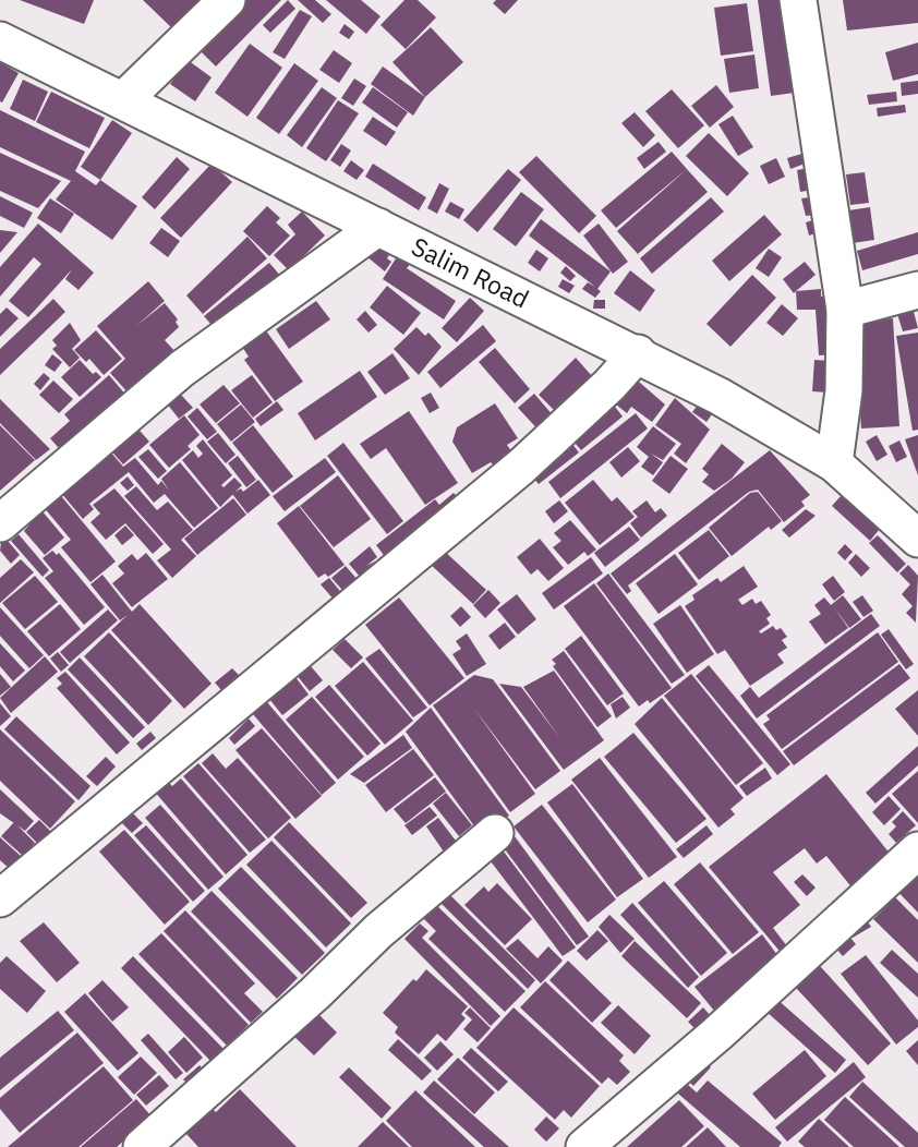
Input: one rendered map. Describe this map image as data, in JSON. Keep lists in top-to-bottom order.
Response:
{
  "streets": {
    "street": ["Salim Road"]
  }
}
